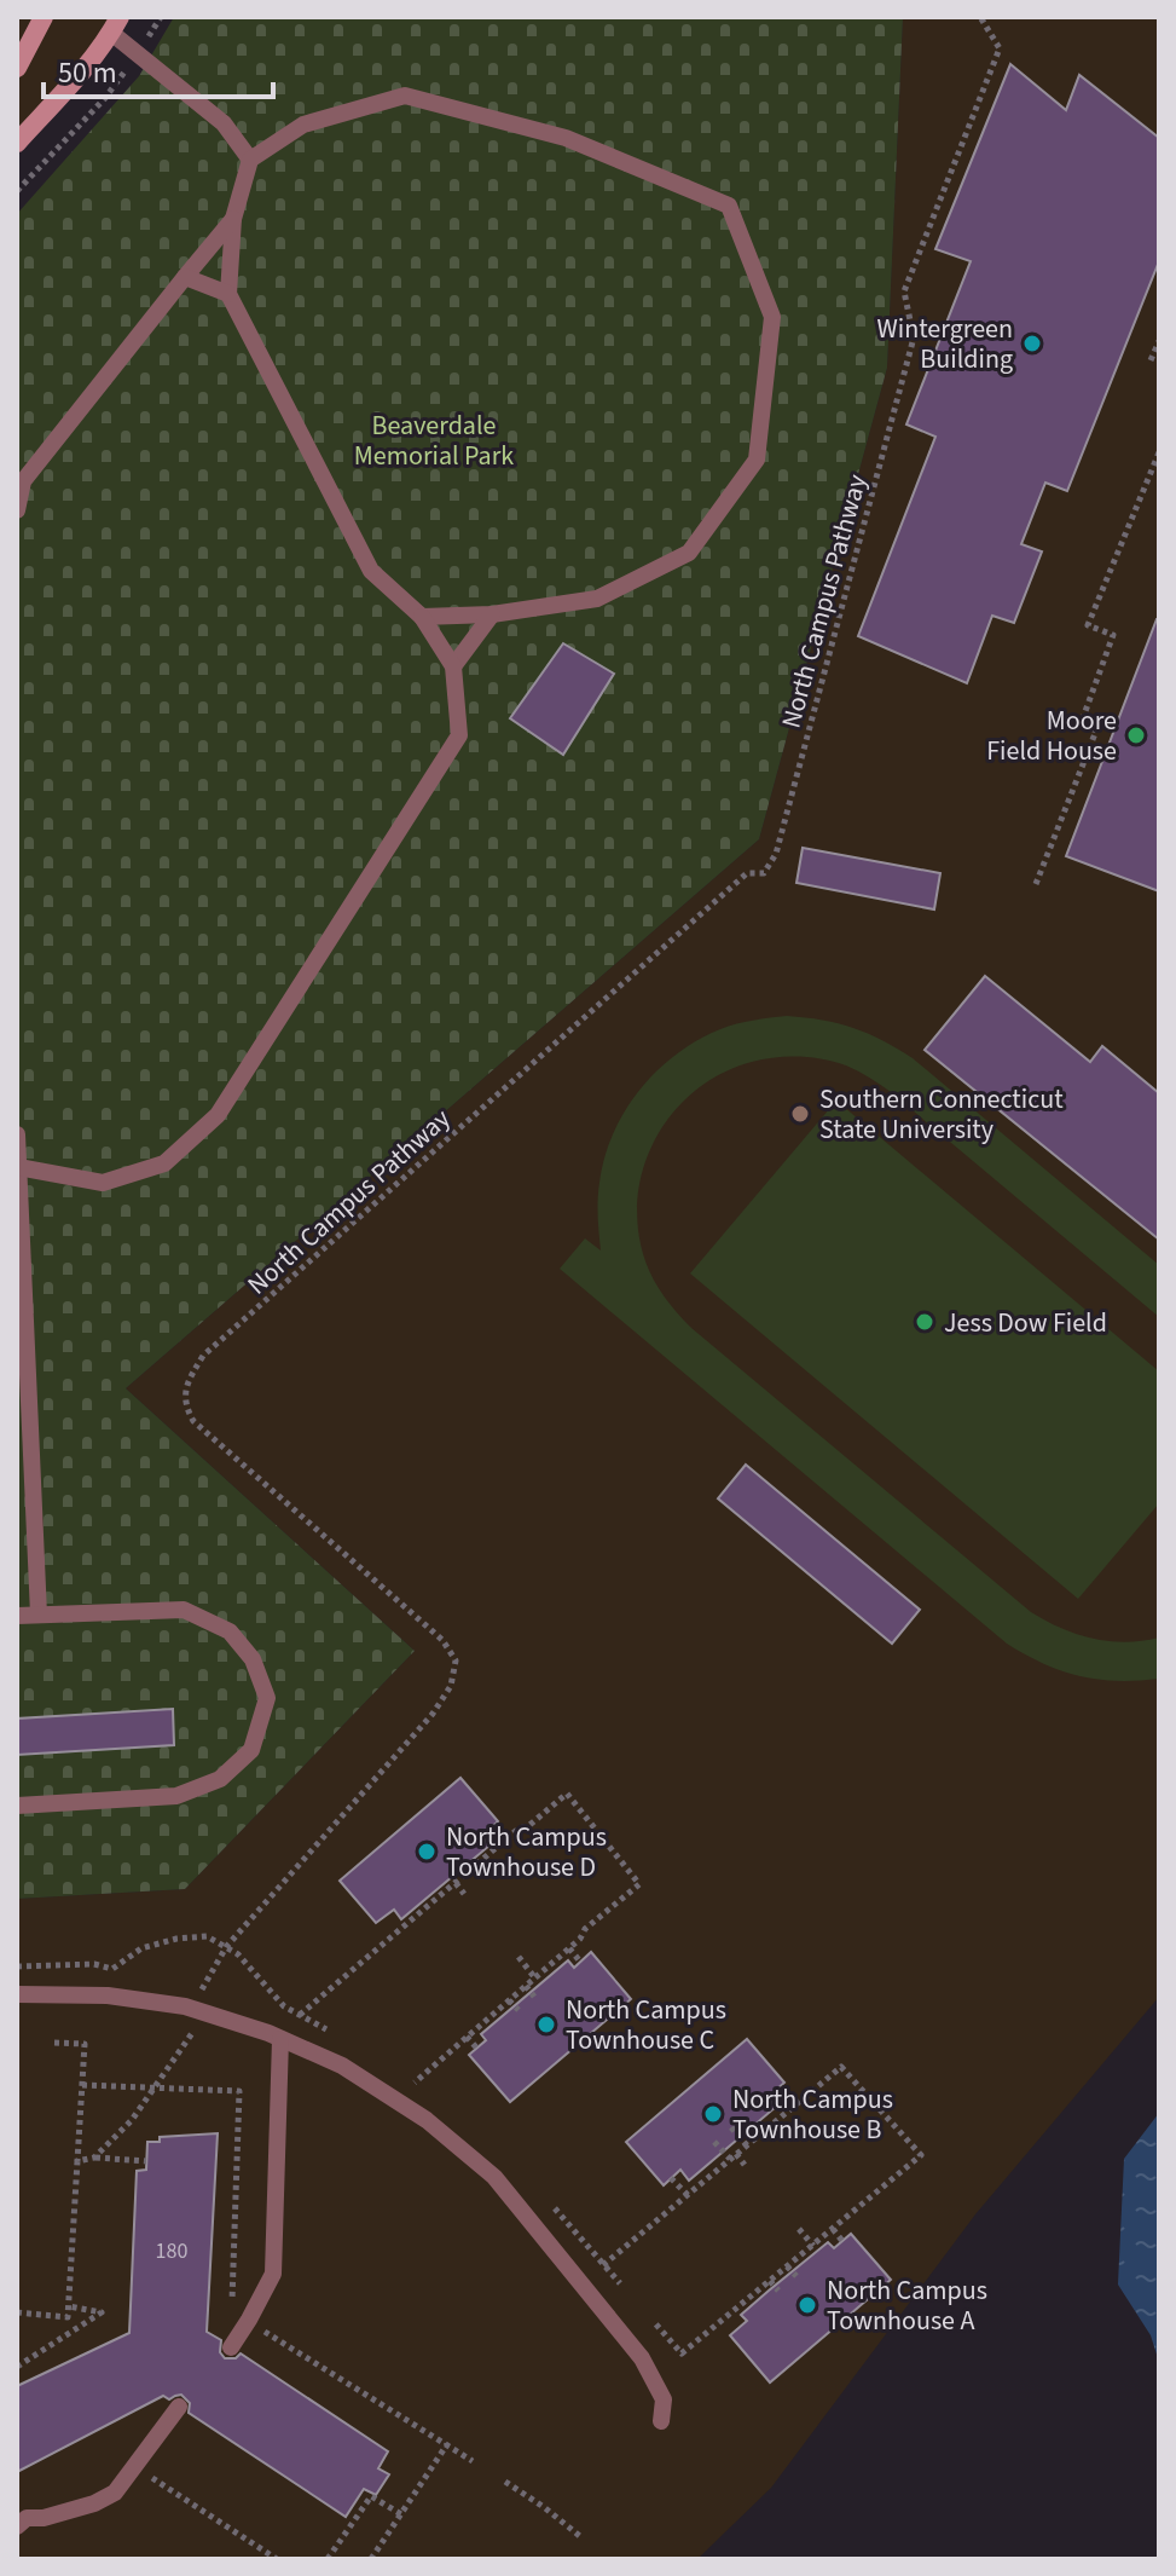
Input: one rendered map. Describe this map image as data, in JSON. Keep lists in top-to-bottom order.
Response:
{
  "streets": {
    "path": ["North Campus Pathway"]
  },
  "parks": ["Beaverdale Memorial Park"],
  "places": [
    "Wintergreen Building",
    "Moore Field House",
    "Southern Connecticut State University",
    "Jess Dow Field",
    "North Campus Townhouse D",
    "North Campus Townhouse C",
    "North Campus Townhouse B",
    "North Campus Townhouse A"
  ],
  "house_numbers": ["180"],
  "scale_bar": "50 m"
}
